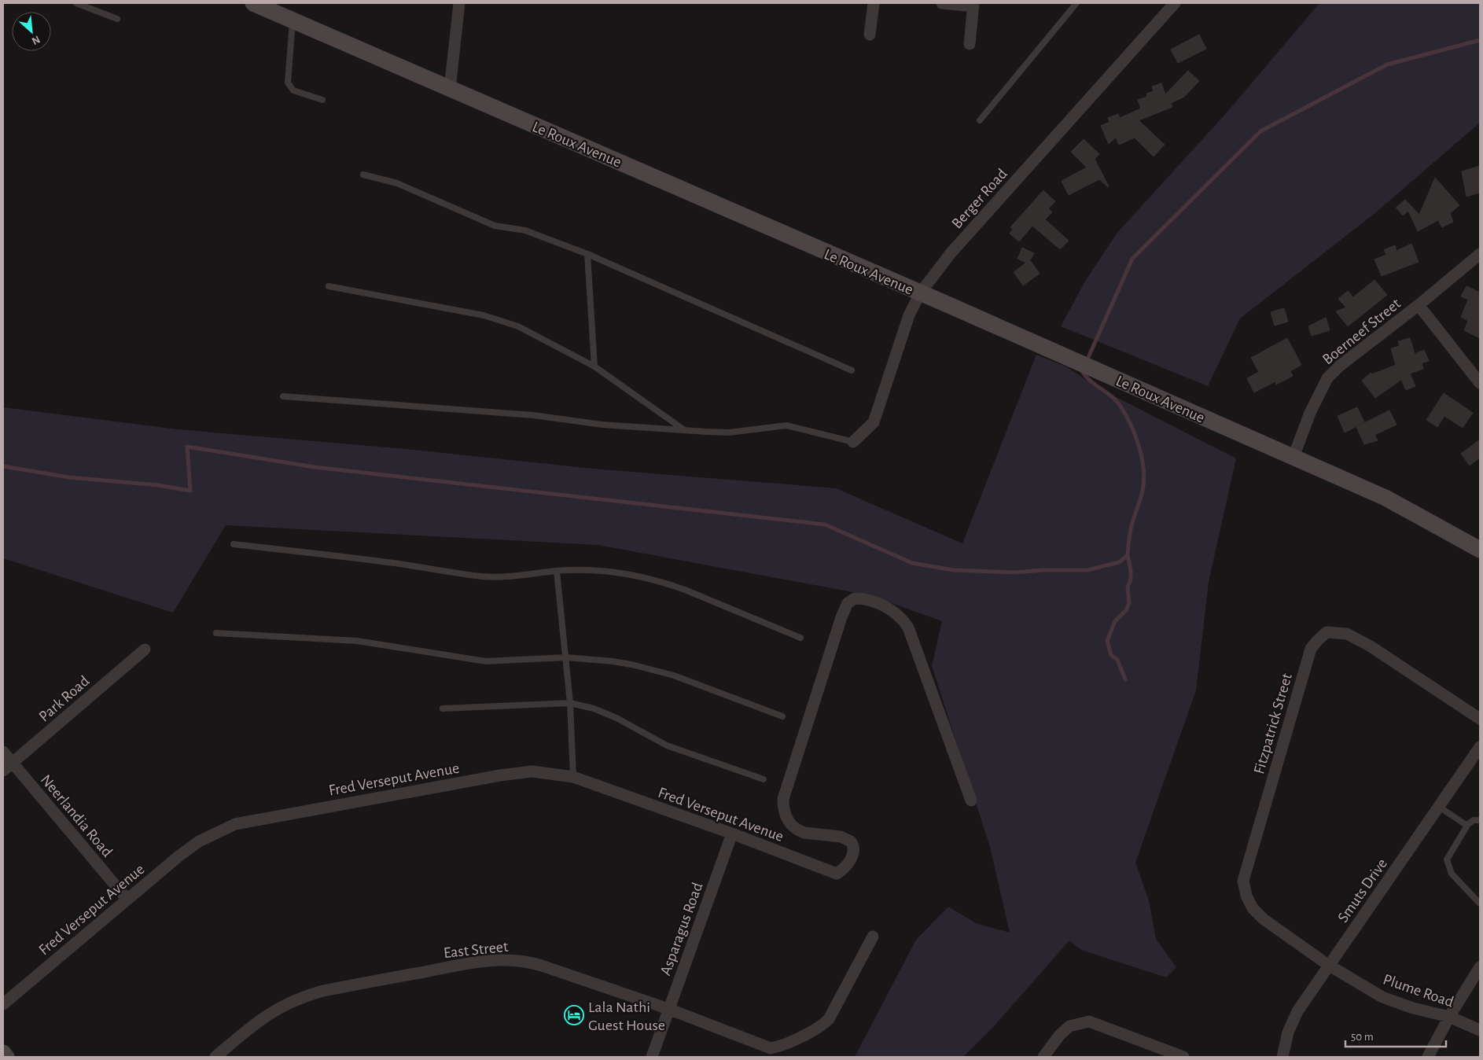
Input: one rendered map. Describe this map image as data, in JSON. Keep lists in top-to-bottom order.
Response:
{
  "streets": {
    "main road": ["Le Roux Avenue"],
    "street": [
      "Berger Road",
      "Boerneef Street",
      "Park Road",
      "Fitzpatrick Street",
      "Fred Verseput Avenue",
      "Neerlandia Road",
      "Smuts Drive",
      "Asparagus Road",
      "East Street",
      "Plume Road"
    ]
  },
  "crossings": [
    ["Le Roux Avenue", "Berger Road"],
    ["Le Roux Avenue", "Boerneef Street"],
    ["Park Road", "Neerlandia Road"],
    ["Fitzpatrick Street", "Smuts Drive"],
    ["Fitzpatrick Street", "Plume Road"],
    ["Fred Verseput Avenue", "Neerlandia Road"],
    ["Fred Verseput Avenue", "Asparagus Road"],
    ["Smuts Drive", "Plume Road"],
    ["Asparagus Road", "East Street"]
  ],
  "places": {
    "hotel": ["Lala Nathi Guest House"]
  },
  "scale_bar": "50 m",
  "north": "bottom right"
}
